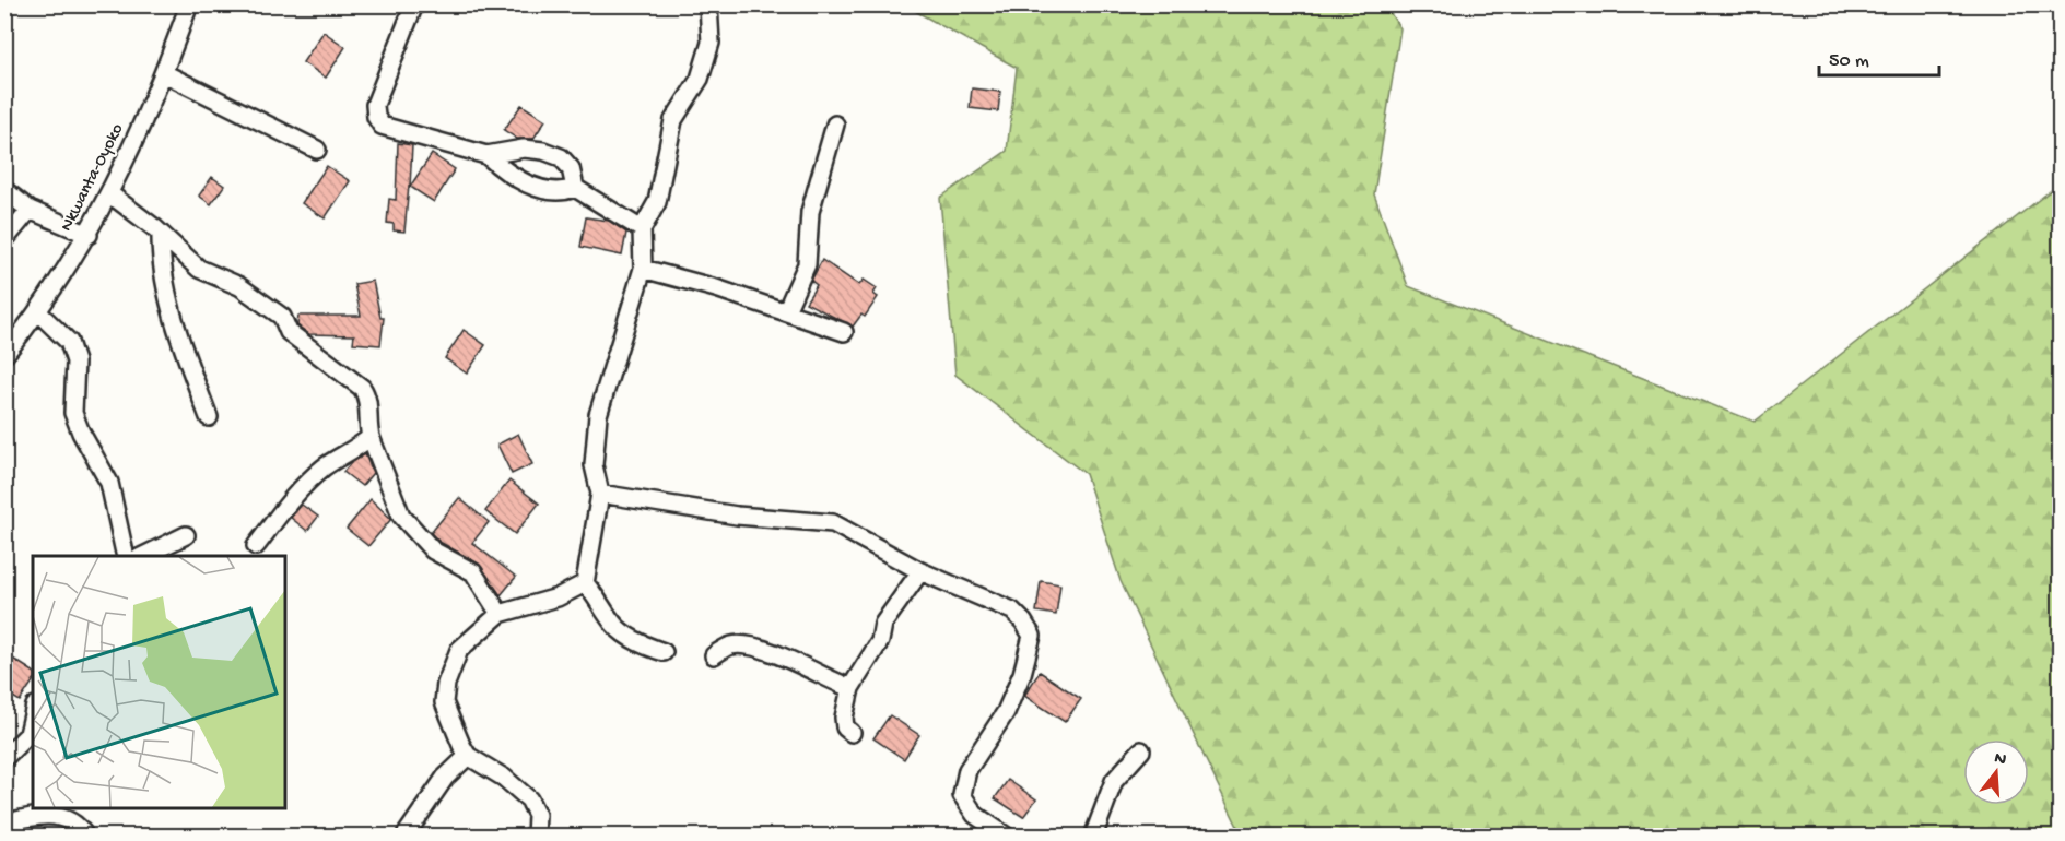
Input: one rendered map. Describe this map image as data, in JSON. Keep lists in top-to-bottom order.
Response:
{
  "streets": {
    "street": ["Nkwanta-Oyoko"]
  },
  "scale_bar": "50 m",
  "north": "top"
}
